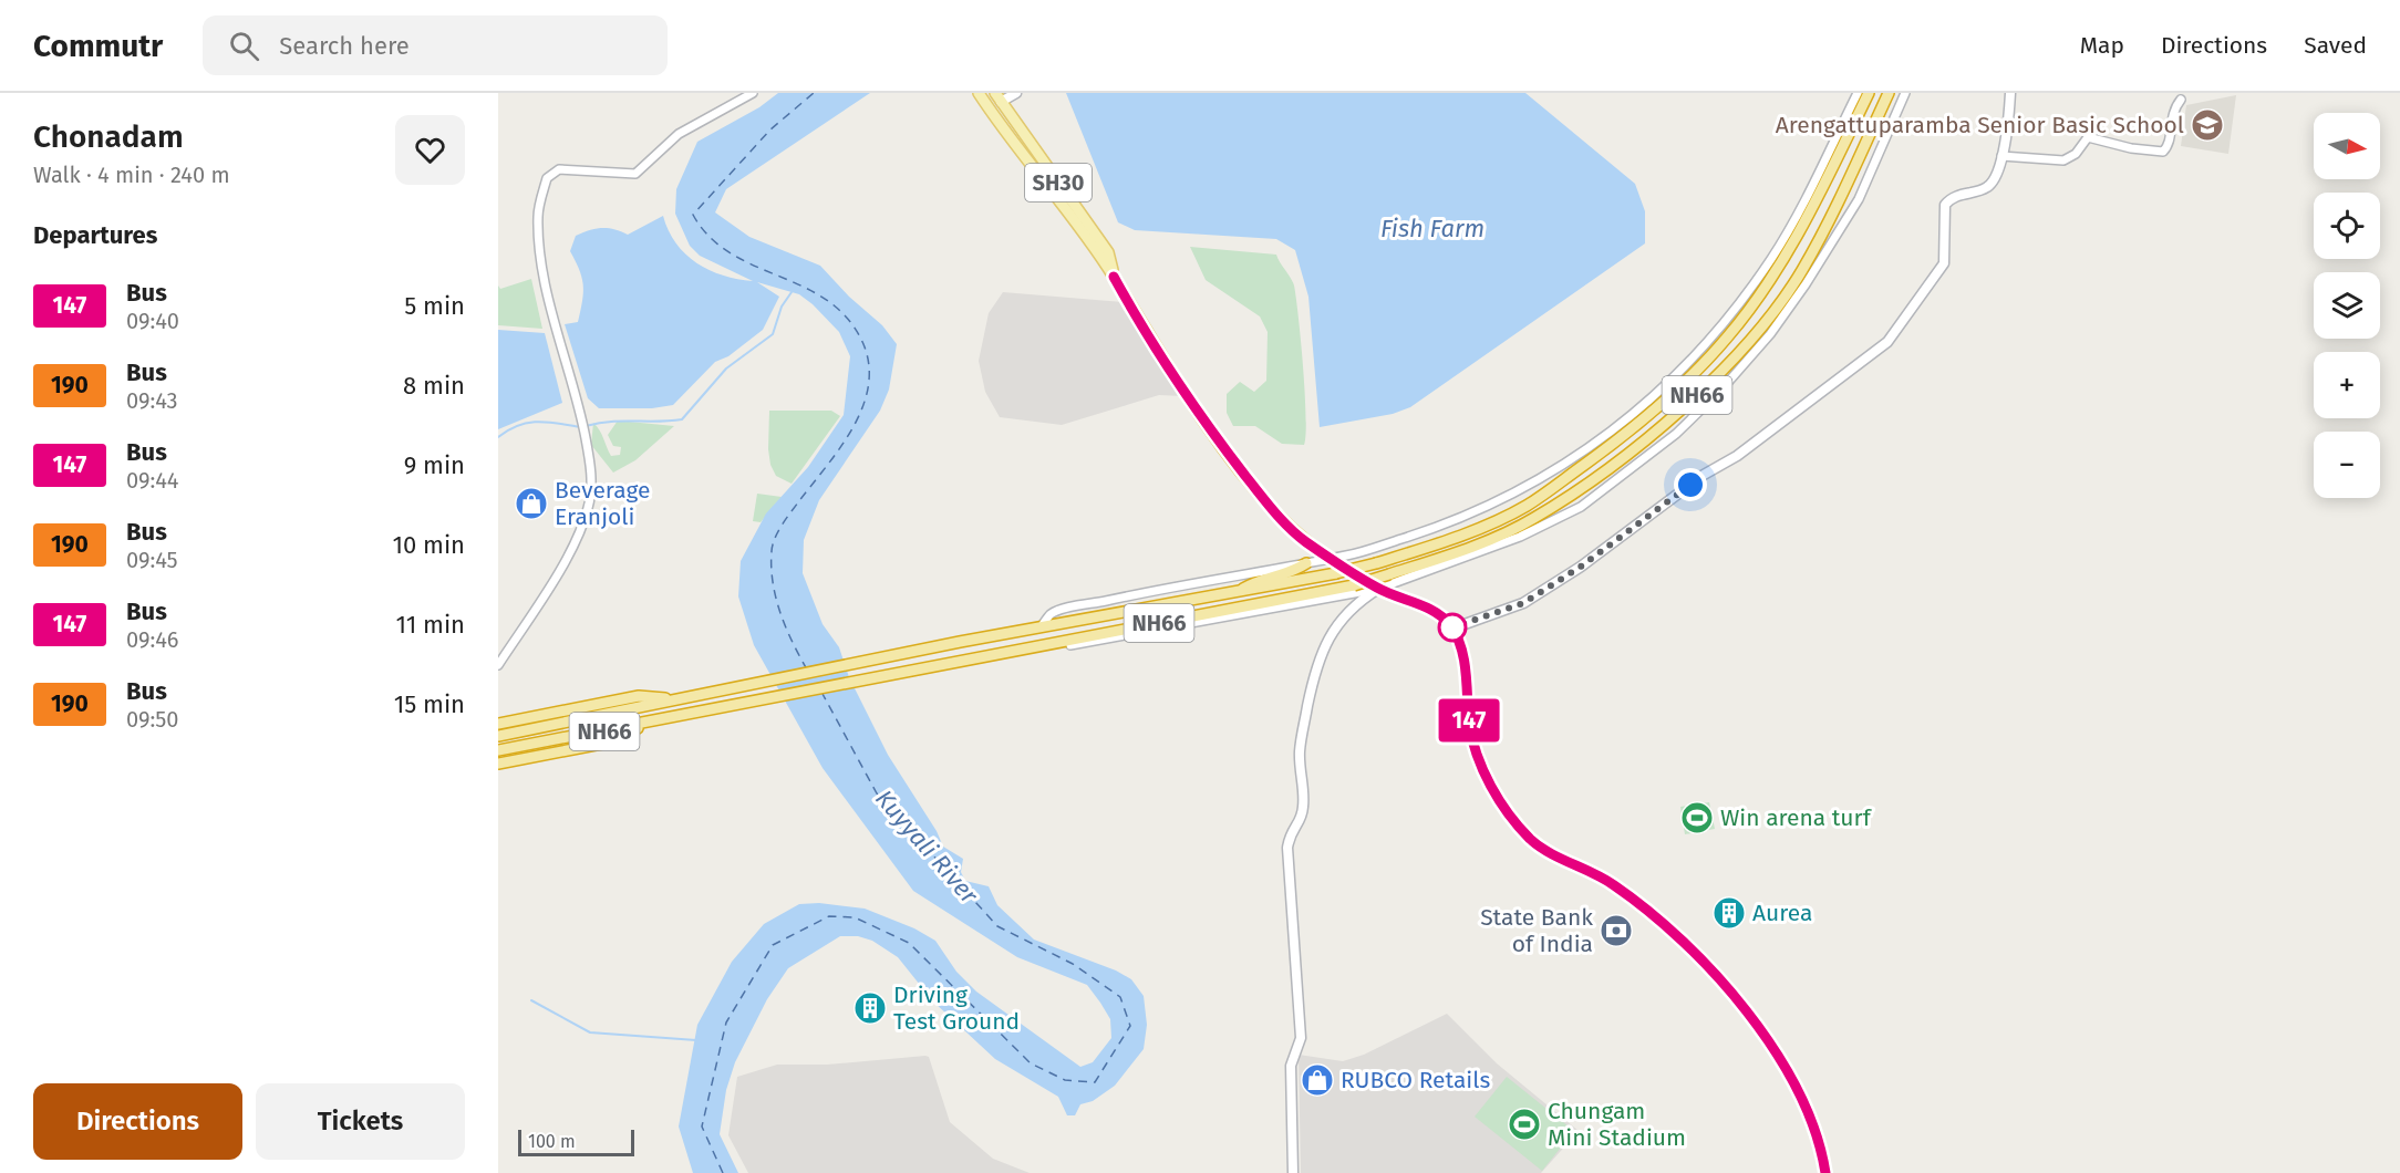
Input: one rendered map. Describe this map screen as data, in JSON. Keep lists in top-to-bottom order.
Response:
{
  "streets": {
    "highway": ["NH66"],
    "main road": ["SH30"]
  },
  "water": ["Fish Farm", "Kuyyali River"],
  "places": {
    "school or university": ["Arengattuparamba Senior Basic School"],
    "shop": ["Beverage Eranjoli", "RUBCO Retails"],
    "sports": ["Win arena turf", "Chungam Mini Stadium"],
    "building": ["Aurea", "Driving Test Ground"],
    "bank": ["State Bank of India"]
  },
  "lines": ["bus line 147"],
  "scale_bar": "100 m",
  "north": "right",
  "page": {
    "header": "Commutr",
    "search": "Search here",
    "nav": ["Map", "Directions", "Saved"],
    "heading": [
      ["Chonadam", "Walk · 4 min · 240 m"],
      "Departures"
    ],
    "on_map": "147",
    "map_buttons": ["+", "−"],
    "list": [
      {
        "mark": "147",
        "name": "Bus",
        "note": "09:40",
        "value": "5 min"
      },
      {
        "mark": "190",
        "name": "Bus",
        "note": "09:43",
        "value": "8 min"
      },
      {
        "mark": "147",
        "name": "Bus",
        "note": "09:44",
        "value": "9 min"
      },
      {
        "mark": "190",
        "name": "Bus",
        "note": "09:45",
        "value": "10 min"
      },
      {
        "mark": "147",
        "name": "Bus",
        "note": "09:46",
        "value": "11 min"
      },
      {
        "mark": "190",
        "name": "Bus",
        "note": "09:50",
        "value": "15 min"
      }
    ],
    "buttons": ["Directions", "Tickets"],
    "scale": "100 m"
  }
}
